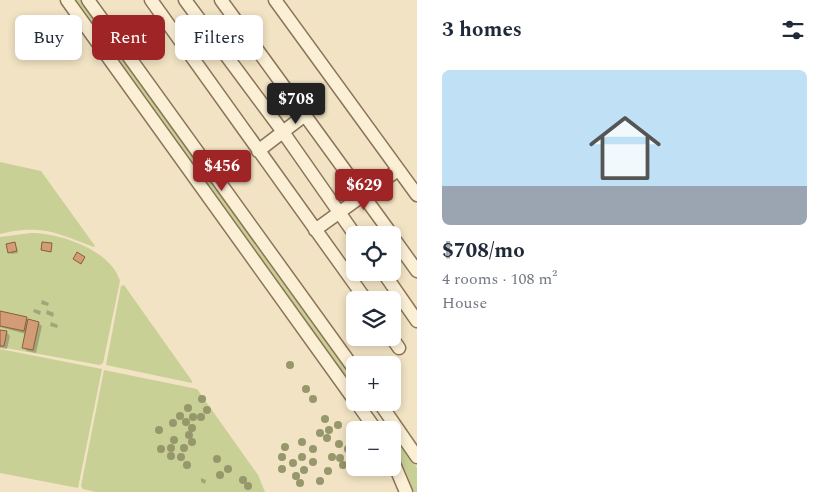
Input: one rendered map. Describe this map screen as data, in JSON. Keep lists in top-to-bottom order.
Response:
{
  "page": {
    "heading": "3 homes",
    "chip": ["Buy", "Rent", "Filters"],
    "list": [
      {
        "name": "$708/mo",
        "note": "4 rooms · 108 m² · House"
      }
    ],
    "price": ["$708", "$456", "$629"],
    "map_buttons": ["+", "−"]
  }
}
